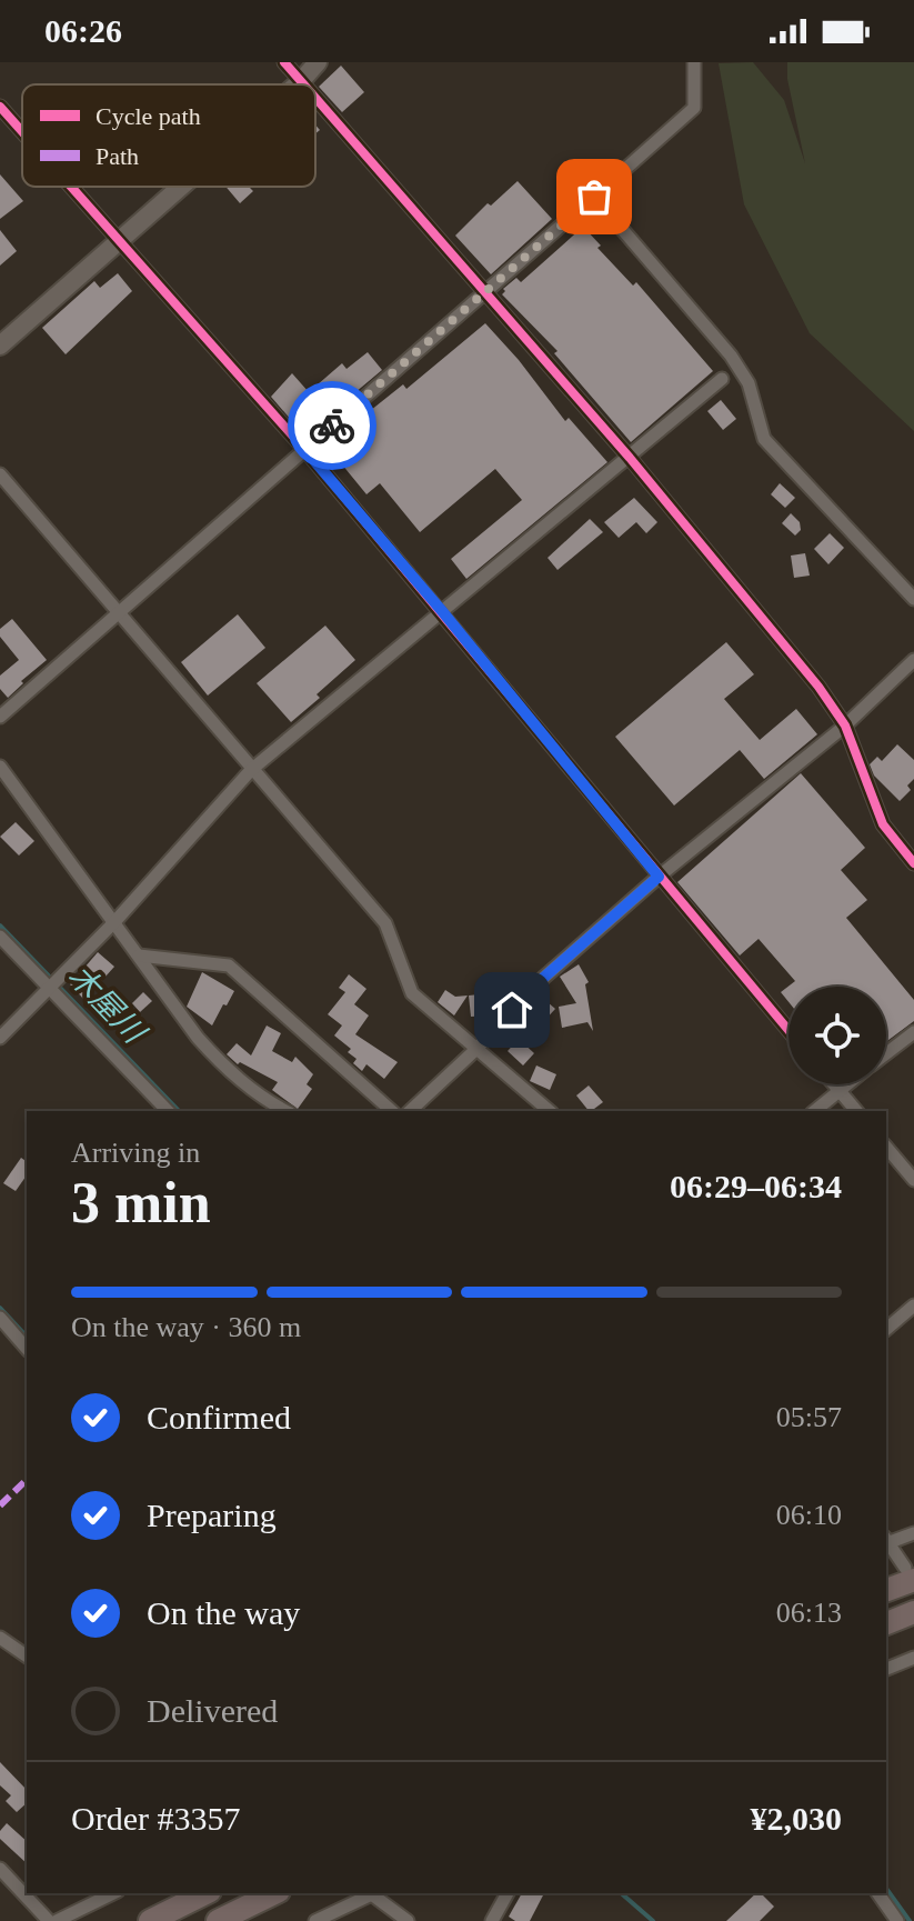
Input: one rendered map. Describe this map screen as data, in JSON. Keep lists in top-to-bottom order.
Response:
{
  "water": ["木屋川"],
  "legend": ["Cycle path", "Path"],
  "page": {
    "status": "06:26",
    "heading": ["3 min", "Arriving in", "06:29–06:34"],
    "panel": ["Order #3357", "¥2,030"],
    "bar": "On the way · 360 m",
    "list": [
      ["Confirmed", "05:57"],
      ["Preparing", "06:10"],
      ["On the way", "06:13"],
      "Delivered"
    ]
  }
}
